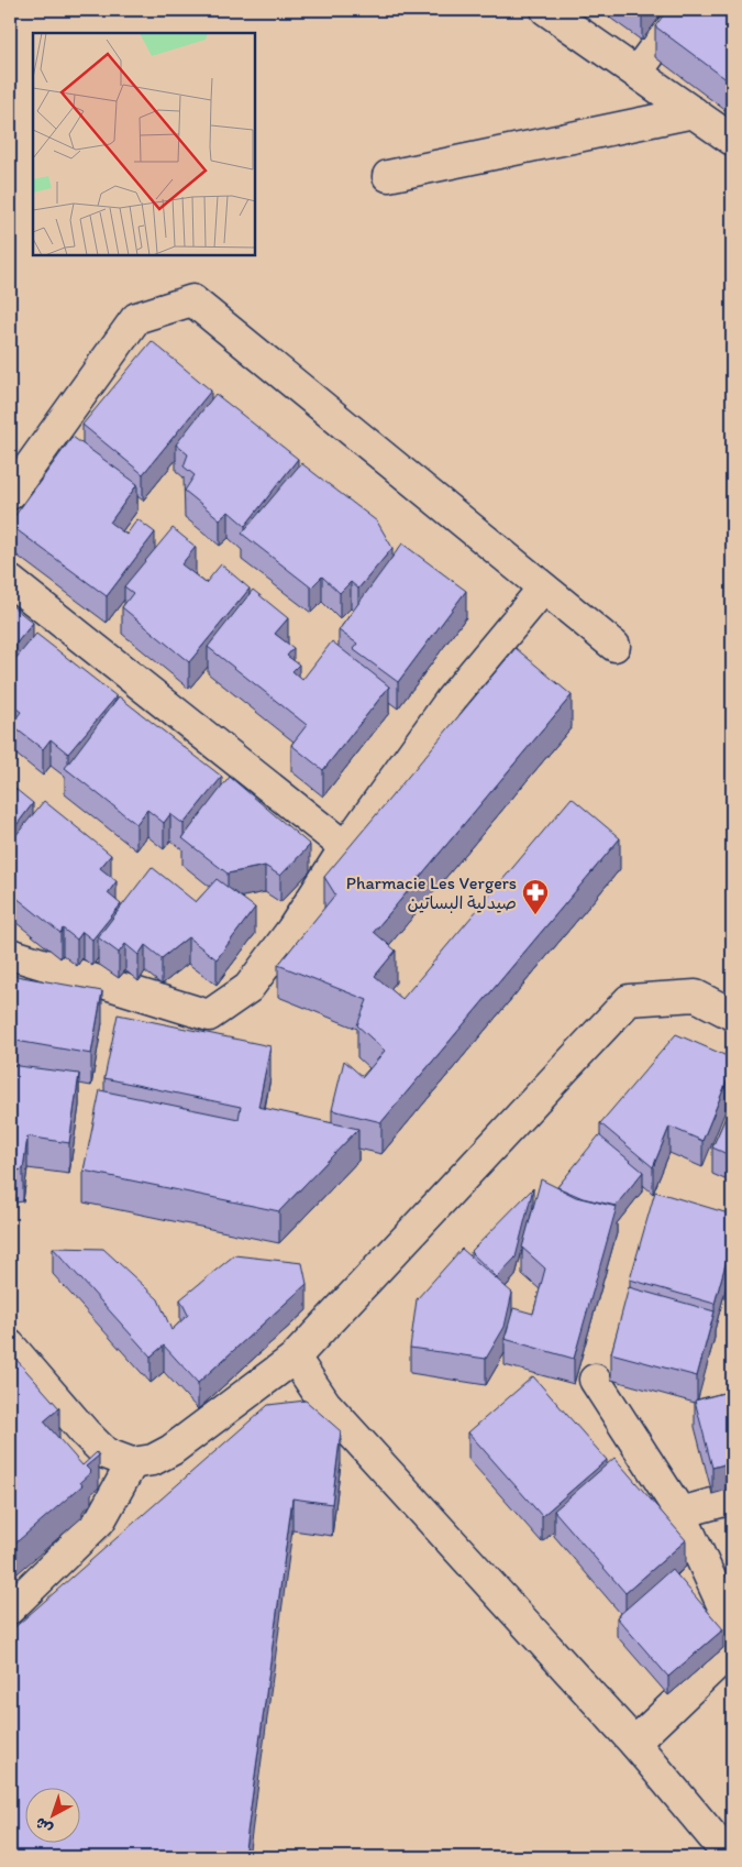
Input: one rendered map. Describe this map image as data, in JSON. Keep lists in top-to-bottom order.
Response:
{
  "places": {
    "pharmacy": ["Pharmacie Les Vergers صيدلية البساتين"]
  },
  "north": "bottom left"
}
